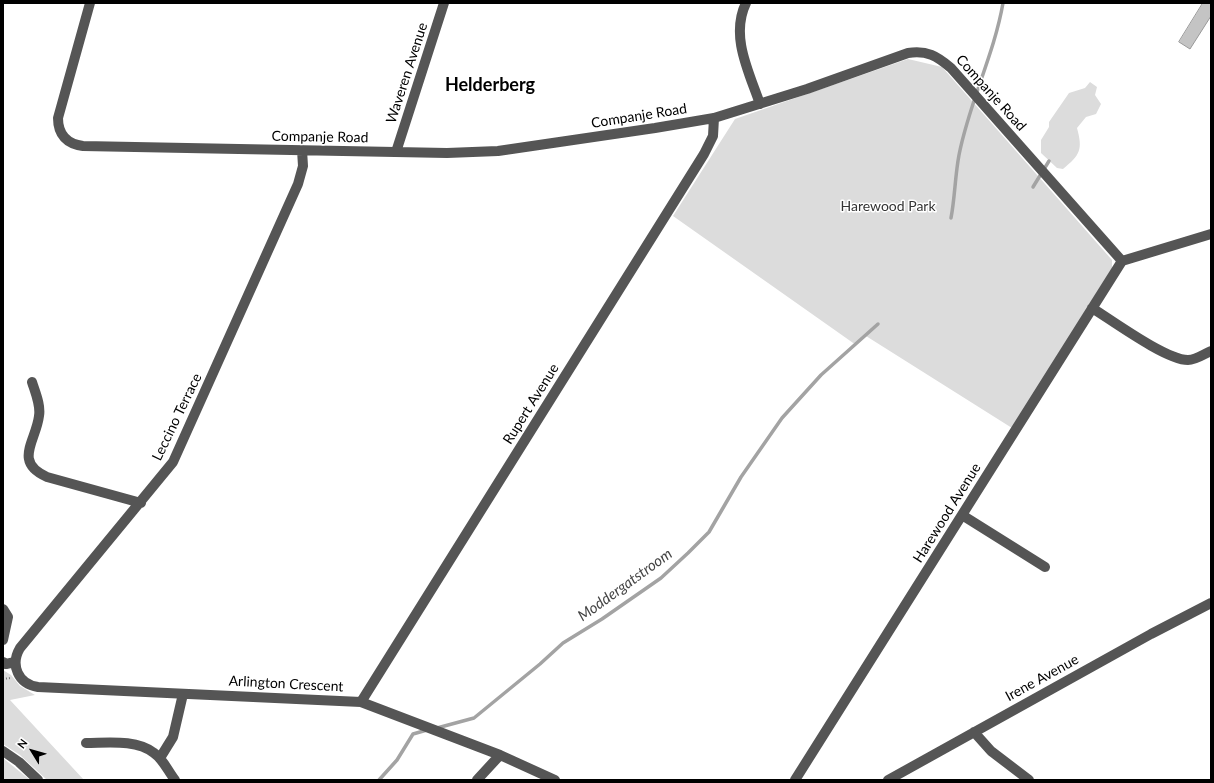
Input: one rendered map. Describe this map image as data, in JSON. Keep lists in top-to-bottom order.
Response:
{
  "streets": {
    "street": [
      "Waveren Avenue",
      "Companje Road",
      "Rupert Avenue",
      "Leccino Terrace",
      "Harewood Avenue",
      "Irene Avenue",
      "Arlington Crescent"
    ]
  },
  "crossings": [
    ["Waveren Avenue", "Companje Road"],
    ["Companje Road", "Rupert Avenue"],
    ["Companje Road", "Leccino Terrace"],
    ["Companje Road", "Harewood Avenue"],
    ["Rupert Avenue", "Arlington Crescent"],
    ["Leccino Terrace", "Arlington Crescent"]
  ],
  "districts": ["Helderberg"],
  "water": ["Moddergatstroom"],
  "parks": ["Harewood Park"],
  "north": "top left"
}
